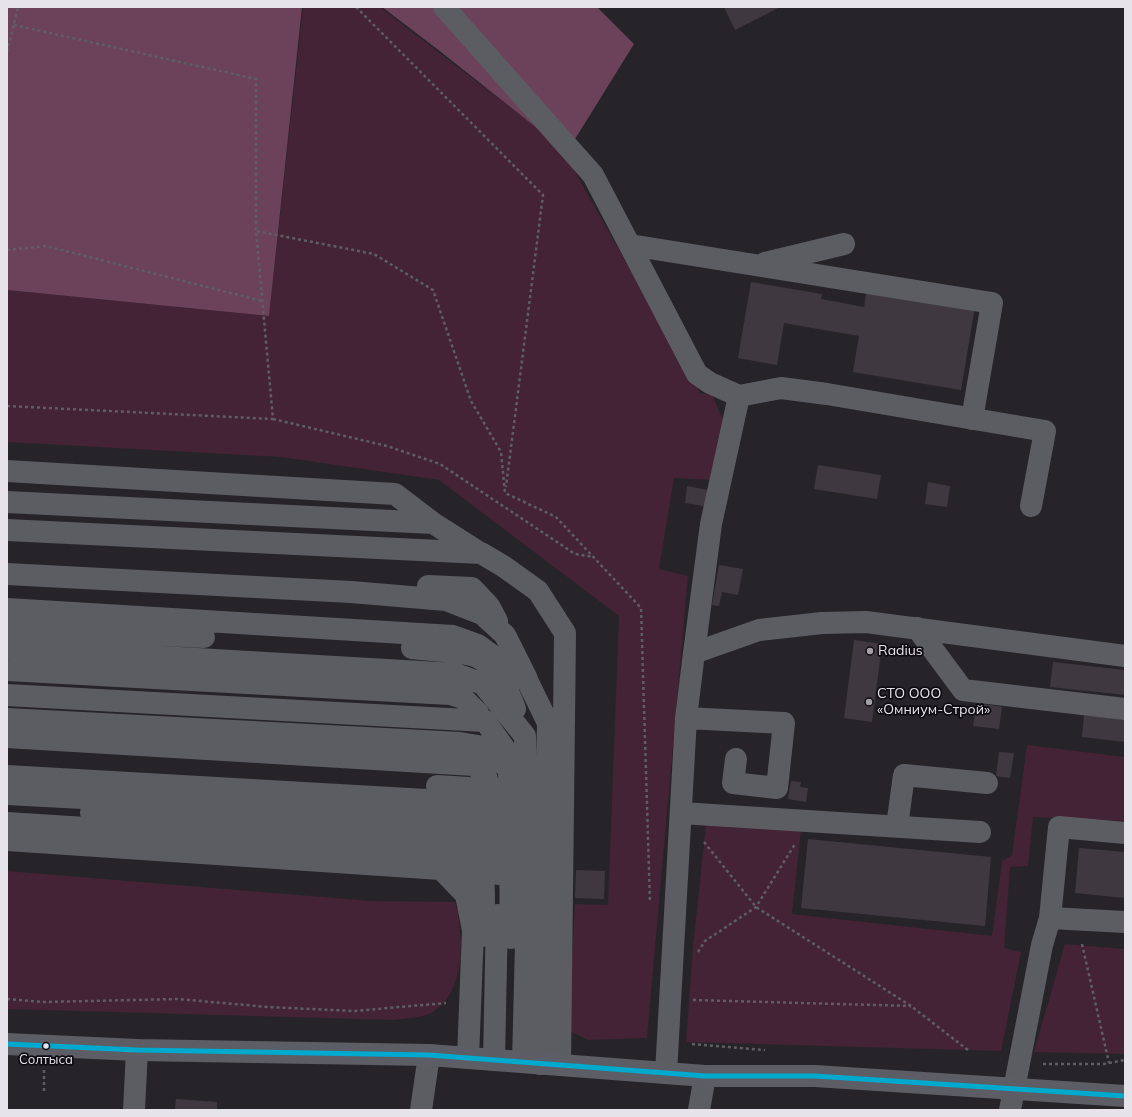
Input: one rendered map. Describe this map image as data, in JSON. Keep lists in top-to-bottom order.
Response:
{
  "places": ["Radius", "СТО ООО «Омниум-Строй»", "Солтыса"]
}
